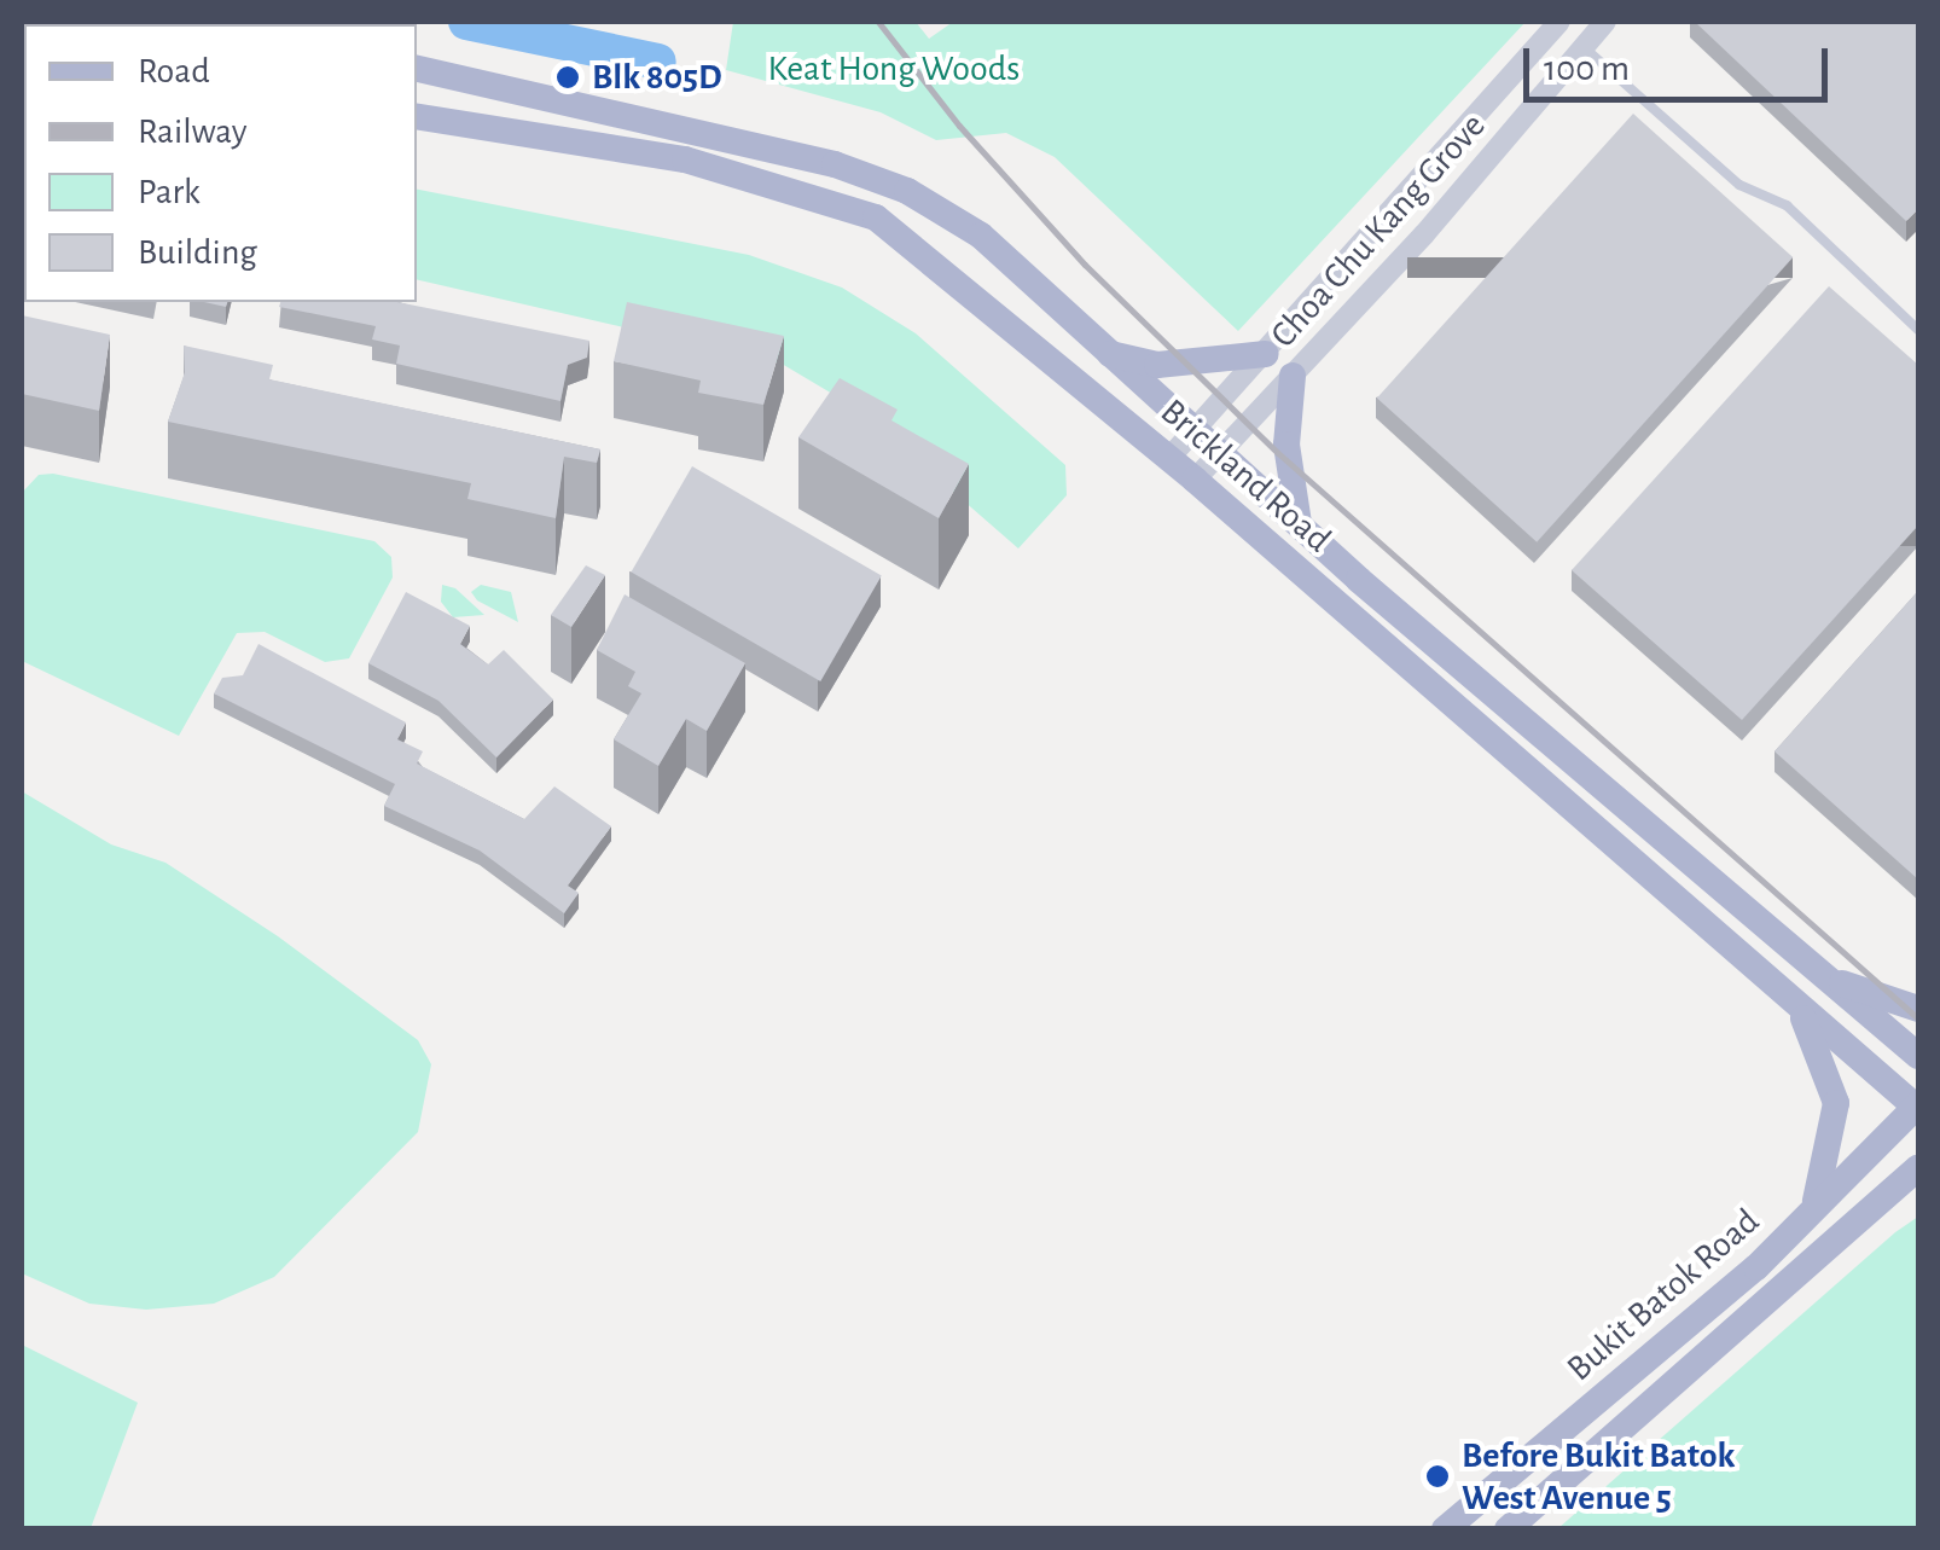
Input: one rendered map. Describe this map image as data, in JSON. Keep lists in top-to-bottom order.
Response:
{
  "streets": {
    "main road": ["Brickland Road", "Bukit Batok Road"],
    "street": ["Choa Chu Kang Grove"]
  },
  "crossings": [
    ["Choa Chu Kang Grove", "Brickland Road"],
    ["Brickland Road", "Bukit Batok Road"]
  ],
  "parks": ["Keat Hong Woods"],
  "places": ["Blk 805D", "Before Bukit Batok West Avenue 5"],
  "legend": [
    "Road",
    "Railway",
    "Park",
    "Building"
  ],
  "scale_bar": "100 m"
}
